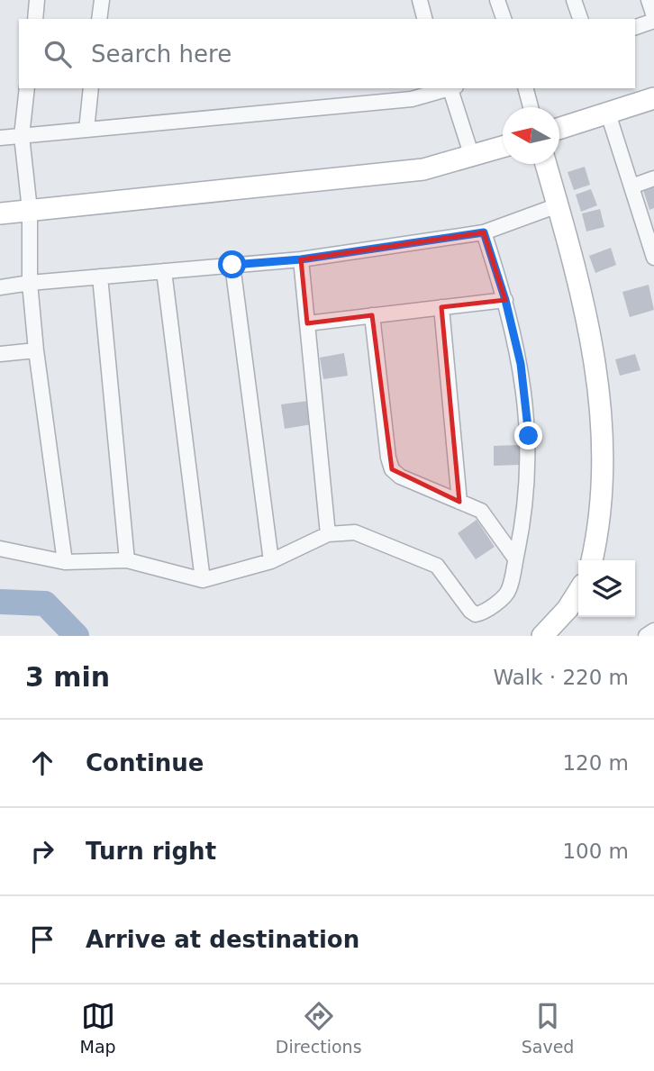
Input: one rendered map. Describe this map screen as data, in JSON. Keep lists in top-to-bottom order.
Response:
{
  "north": "left",
  "page": {
    "search": "Search here",
    "heading": ["3 min", "Walk · 220 m"],
    "list": [
      ["Continue", "120 m"],
      ["Turn right", "100 m"],
      "Arrive at destination"
    ],
    "nav": ["Map", "Directions", "Saved"]
  }
}
